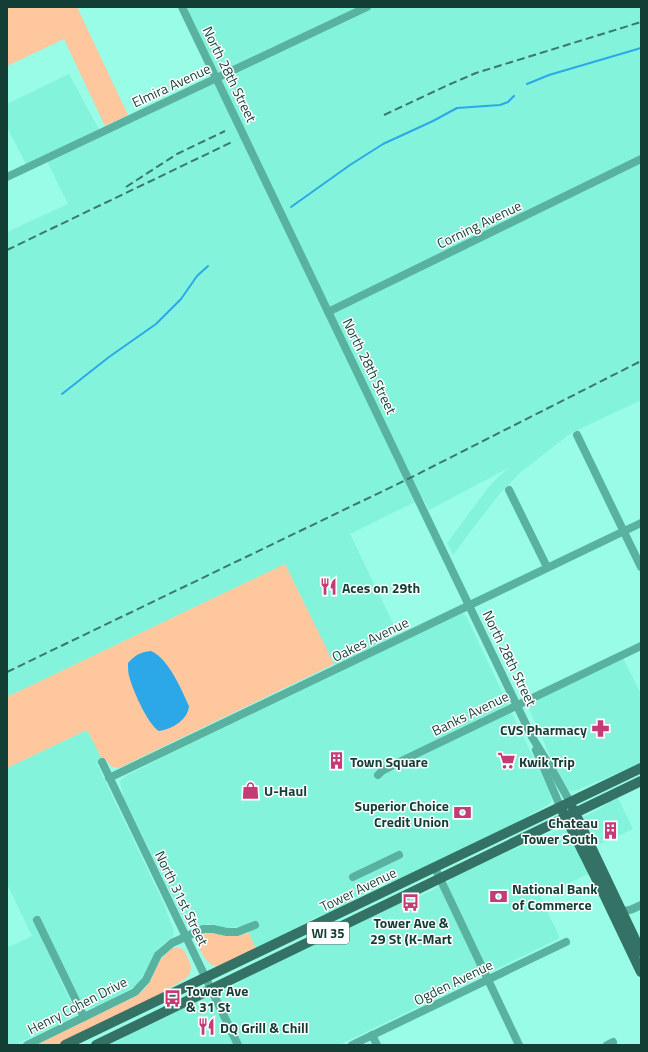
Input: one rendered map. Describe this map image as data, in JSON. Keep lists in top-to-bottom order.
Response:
{
  "streets": {
    "main road": ["North 28th Street", "Tower Avenue", "WI 35"],
    "street": [
      "Elmira Avenue",
      "Corning Avenue",
      "Oakes Avenue",
      "Banks Avenue",
      "North 31st Street",
      "Ogden Avenue",
      "Henry Cohen Drive"
    ]
  },
  "crossings": [
    ["North 28th Street", "Elmira Avenue"],
    ["North 28th Street", "Corning Avenue"],
    ["North 28th Street", "Oakes Avenue"],
    ["North 28th Street", "Banks Avenue"],
    ["North 28th Street", "Tower Avenue"],
    ["Oakes Avenue", "North 31st Street"],
    ["Tower Avenue", "North 31st Street"],
    ["North 31st Street", "Henry Cohen Drive"]
  ],
  "places": {
    "restaurant": ["Aces on 29th", "DQ Grill & Chill"],
    "pharmacy": ["CVS Pharmacy"],
    "building": ["Town Square", "Chateau Tower South"],
    "supermarket": ["Kwik Trip"],
    "shop": ["U-Haul"],
    "bank": ["Superior Choice Credit Union", "National Bank of Commerce"],
    "bus stop": ["Tower Ave & 29 St (K-Mart", "Tower Ave & 31 St"]
  }
}
